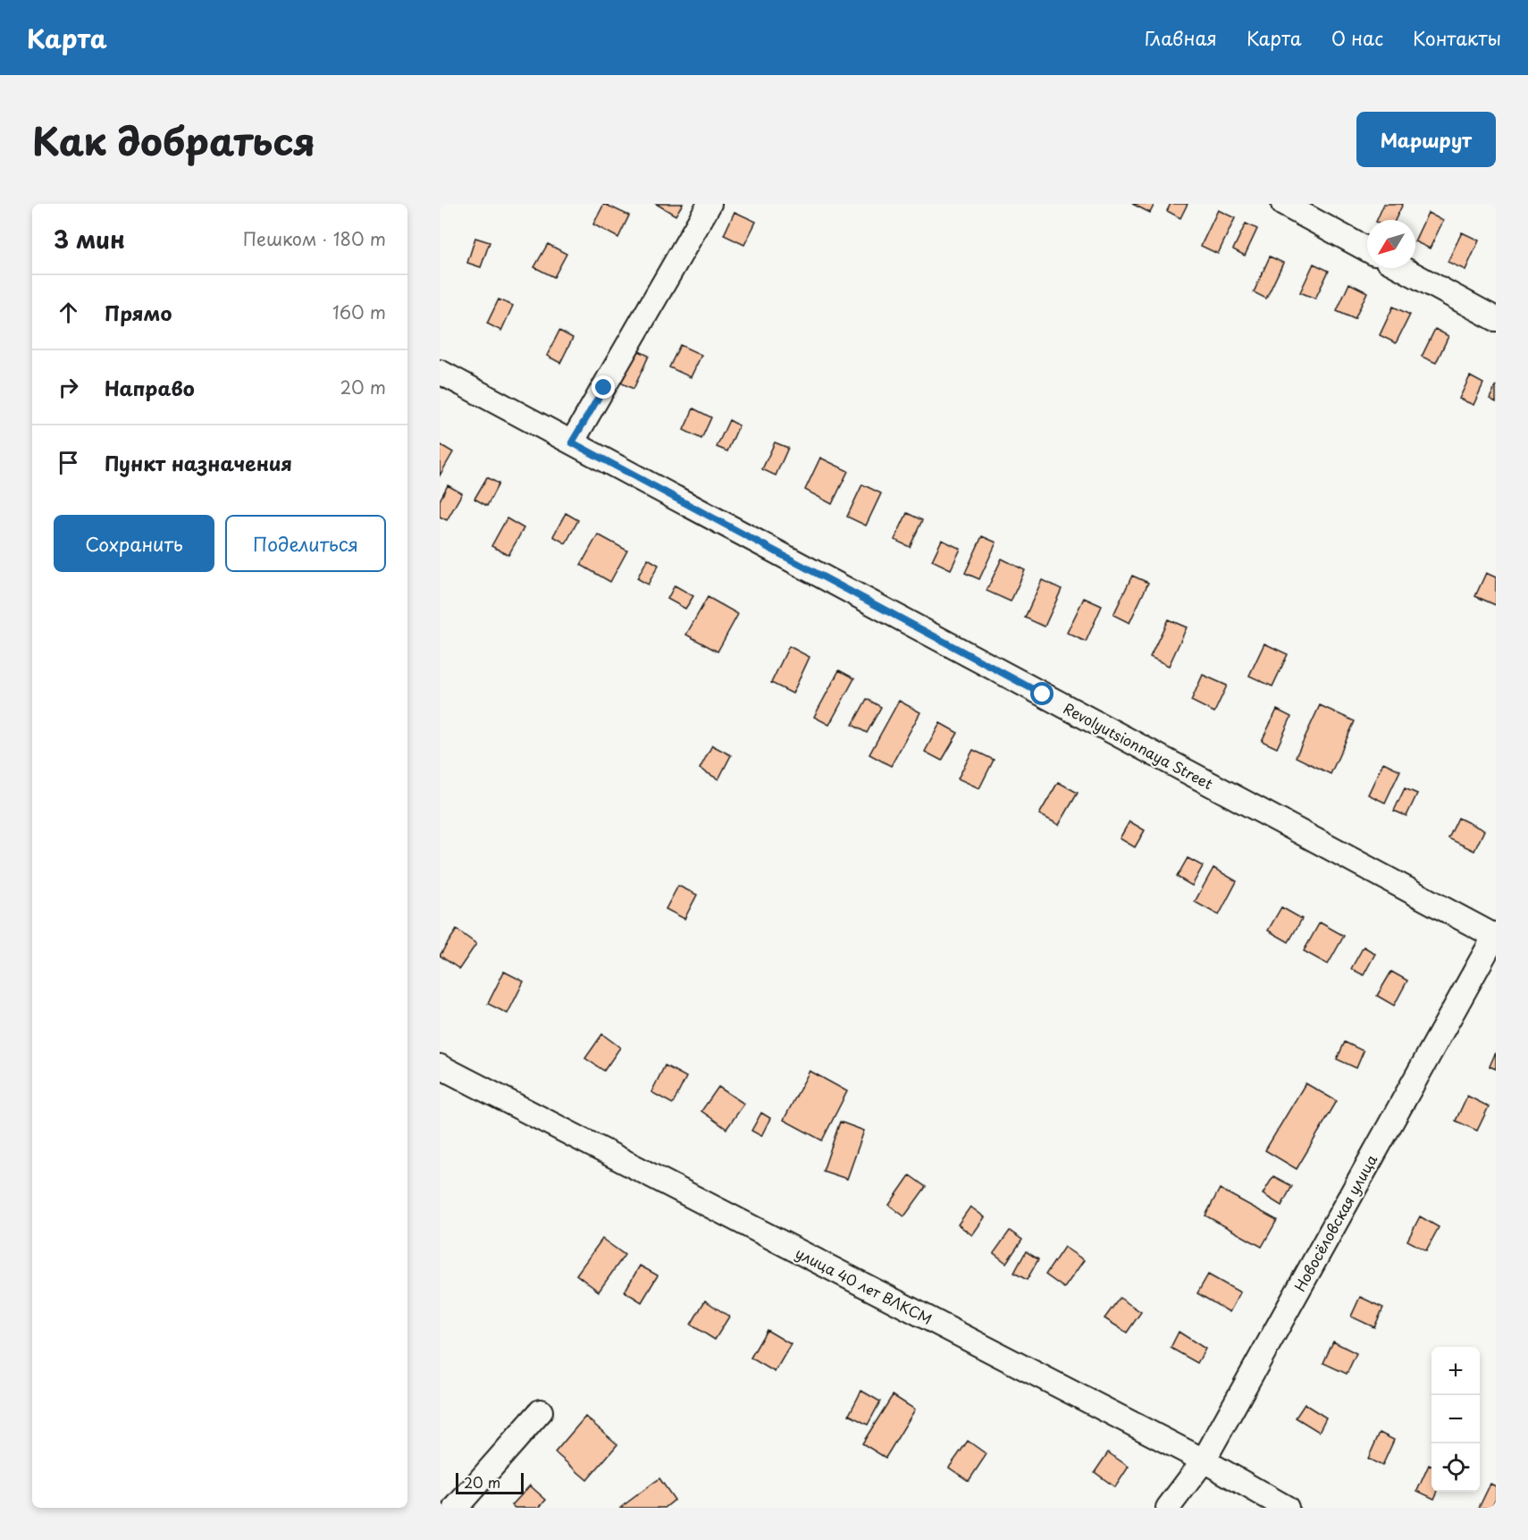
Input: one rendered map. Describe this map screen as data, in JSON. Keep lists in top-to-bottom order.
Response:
{
  "streets": {
    "street": ["Revolyutsionnaya Street", "Новосёловская улица", "улица 40 лет ВЛКСМ"]
  },
  "crossings": [
    ["Revolyutsionnaya Street", "Новосёловская улица"],
    ["Новосёловская улица", "улица 40 лет ВЛКСМ"]
  ],
  "scale_bar": "20 m",
  "north": "bottom left",
  "page": {
    "header": "Карта",
    "nav": [
      "Главная",
      "Карта",
      "О нас",
      "Контакты"
    ],
    "title": "Как добраться",
    "buttons": [
      "Маршрут",
      ["Сохранить", "Поделиться"]
    ],
    "heading": ["3 мин", "Пешком · 180 m"],
    "list": [
      ["Прямо", "160 m"],
      ["Направо", "20 m"],
      "Пункт назначения"
    ],
    "map_buttons": ["+", "−"],
    "scale": "20 m"
  }
}
